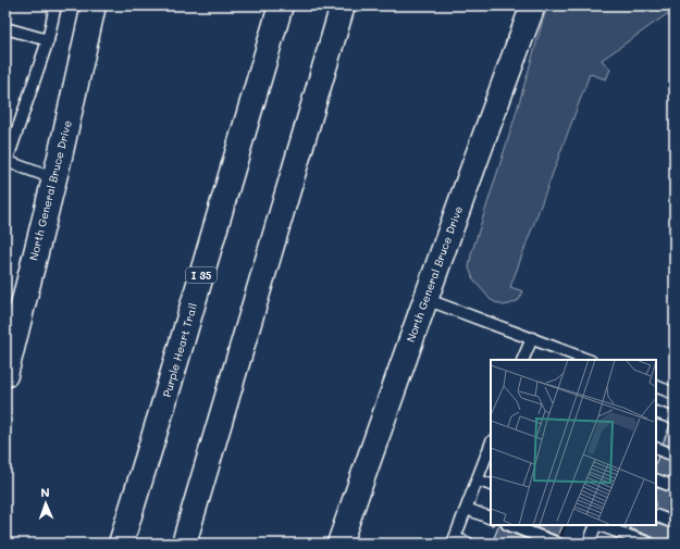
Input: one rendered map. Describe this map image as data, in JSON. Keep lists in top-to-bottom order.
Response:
{
  "streets": {
    "main road": ["North General Bruce Drive", "I 35", "Purple Heart Trail"]
  },
  "north": "top"
}
